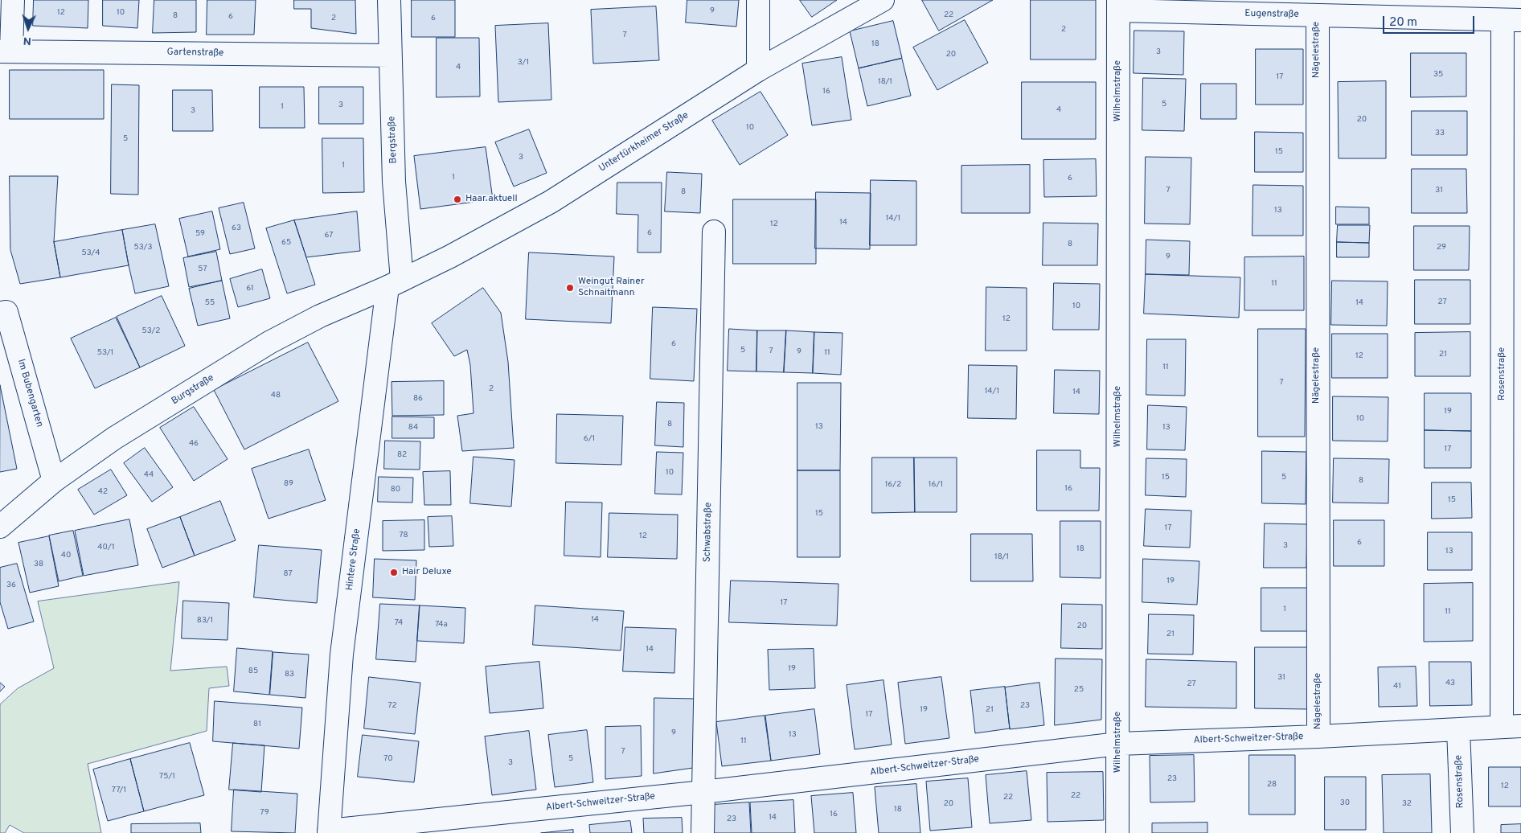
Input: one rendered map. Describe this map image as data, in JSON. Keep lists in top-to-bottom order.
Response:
{
  "streets": {
    "street": [
      "Eugenstraße",
      "Nägelestraße",
      "Gartenstraße",
      "Wilhelmstraße",
      "Bergstraße",
      "Untertürkheimer Straße",
      "Rosenstraße",
      "Burgstraße",
      "Im Bubengarten",
      "Schwabstraße",
      "Hintere Straße",
      "Albert-Schweitzer-Straße"
    ]
  },
  "crossings": [
    ["Eugenstraße", "Nägelestraße"],
    ["Eugenstraße", "Wilhelmstraße"],
    ["Eugenstraße", "Rosenstraße"],
    ["Nägelestraße", "Albert-Schweitzer-Straße"],
    ["Gartenstraße", "Bergstraße"],
    ["Wilhelmstraße", "Albert-Schweitzer-Straße"],
    ["Bergstraße", "Untertürkheimer Straße"],
    ["Bergstraße", "Burgstraße"],
    ["Bergstraße", "Hintere Straße"],
    ["Untertürkheimer Straße", "Burgstraße"],
    ["Untertürkheimer Straße", "Hintere Straße"],
    ["Rosenstraße", "Albert-Schweitzer-Straße"],
    ["Burgstraße", "Im Bubengarten"],
    ["Burgstraße", "Hintere Straße"],
    ["Schwabstraße", "Albert-Schweitzer-Straße"],
    ["Hintere Straße", "Albert-Schweitzer-Straße"]
  ],
  "places": ["Haar aktuell", "Weingut Rainer Schnaitmann", "Hair Deluxe"],
  "house_numbers": [
    "9",
    "12",
    "10",
    "22",
    "8",
    "6",
    "2",
    "6",
    "2",
    "7",
    "18",
    "3",
    "20",
    "3/1",
    "4",
    "35",
    "17",
    "18/1",
    "16",
    "5",
    "3",
    "1",
    "4",
    "3",
    "20",
    "10",
    "33",
    "5",
    "15",
    "3",
    "1",
    "1",
    "6",
    "7",
    "31",
    "8",
    "13",
    "14/1",
    "14",
    "12",
    "63",
    "6",
    "59",
    "67",
    "65",
    "8",
    "53/3",
    "29",
    "53/4",
    "9",
    "57",
    "11",
    "61",
    "27",
    "55",
    "14",
    "10",
    "12",
    "53/2",
    "6",
    "5",
    "7",
    "9",
    "53/1",
    "11",
    "21",
    "12",
    "11",
    "7",
    "2",
    "14/1",
    "14",
    "48",
    "86",
    "19",
    "10",
    "8",
    "13",
    "84",
    "13",
    "6/1",
    "46",
    "17",
    "82",
    "10",
    "44",
    "15",
    "5",
    "8",
    "89",
    "16/2",
    "16/1",
    "16",
    "80",
    "42",
    "15",
    "15",
    "17",
    "78",
    "12",
    "6",
    "3",
    "40/1",
    "18",
    "13",
    "40",
    "18/1",
    "38",
    "87",
    "19",
    "36",
    "17",
    "1",
    "11",
    "14",
    "83/1",
    "74",
    "74a",
    "20",
    "21",
    "14",
    "19",
    "85",
    "83",
    "31",
    "43",
    "27",
    "41",
    "25",
    "72",
    "23",
    "19",
    "21",
    "17",
    "81",
    "9",
    "13",
    "11",
    "7",
    "70",
    "5",
    "3",
    "75/1",
    "23",
    "28",
    "12",
    "77/1",
    "22",
    "22",
    "30",
    "20",
    "32",
    "18",
    "79",
    "16",
    "14",
    "23"
  ],
  "scale_bar": "20 m",
  "north": "bottom"
}
